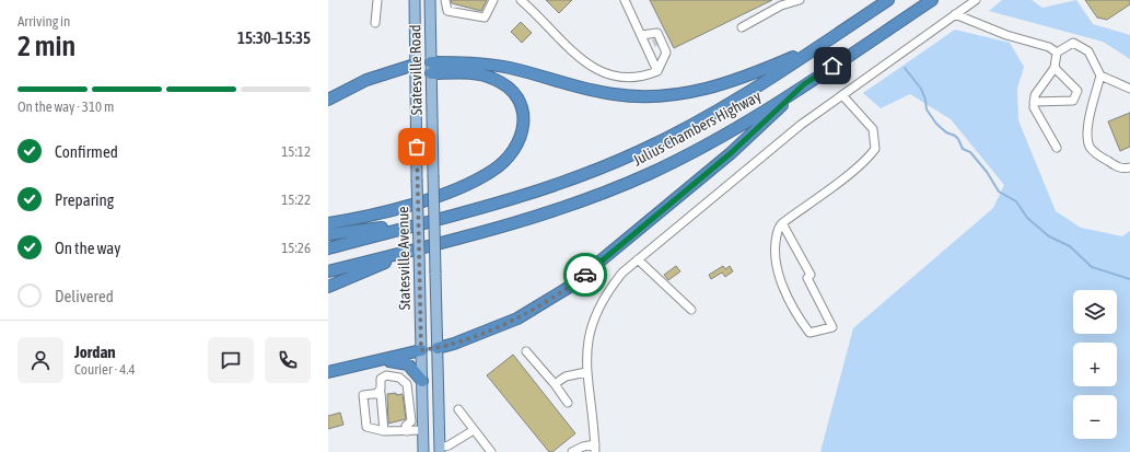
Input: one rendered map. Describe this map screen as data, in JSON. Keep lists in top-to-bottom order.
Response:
{
  "streets": {
    "highway": ["Julius Chambers Highway"],
    "main road": ["Statesville Road", "Statesville Avenue"]
  },
  "crossings": [
    ["Statesville Road", "Statesville Avenue"]
  ],
  "page": {
    "heading": ["2 min", "Arriving in", "15:30–15:35"],
    "panel": ["Jordan", "Courier · 4.4"],
    "bar": "On the way · 310 m",
    "list": [
      ["Confirmed", "15:12"],
      ["Preparing", "15:22"],
      ["On the way", "15:26"],
      "Delivered"
    ],
    "map_buttons": ["+", "−"]
  }
}
